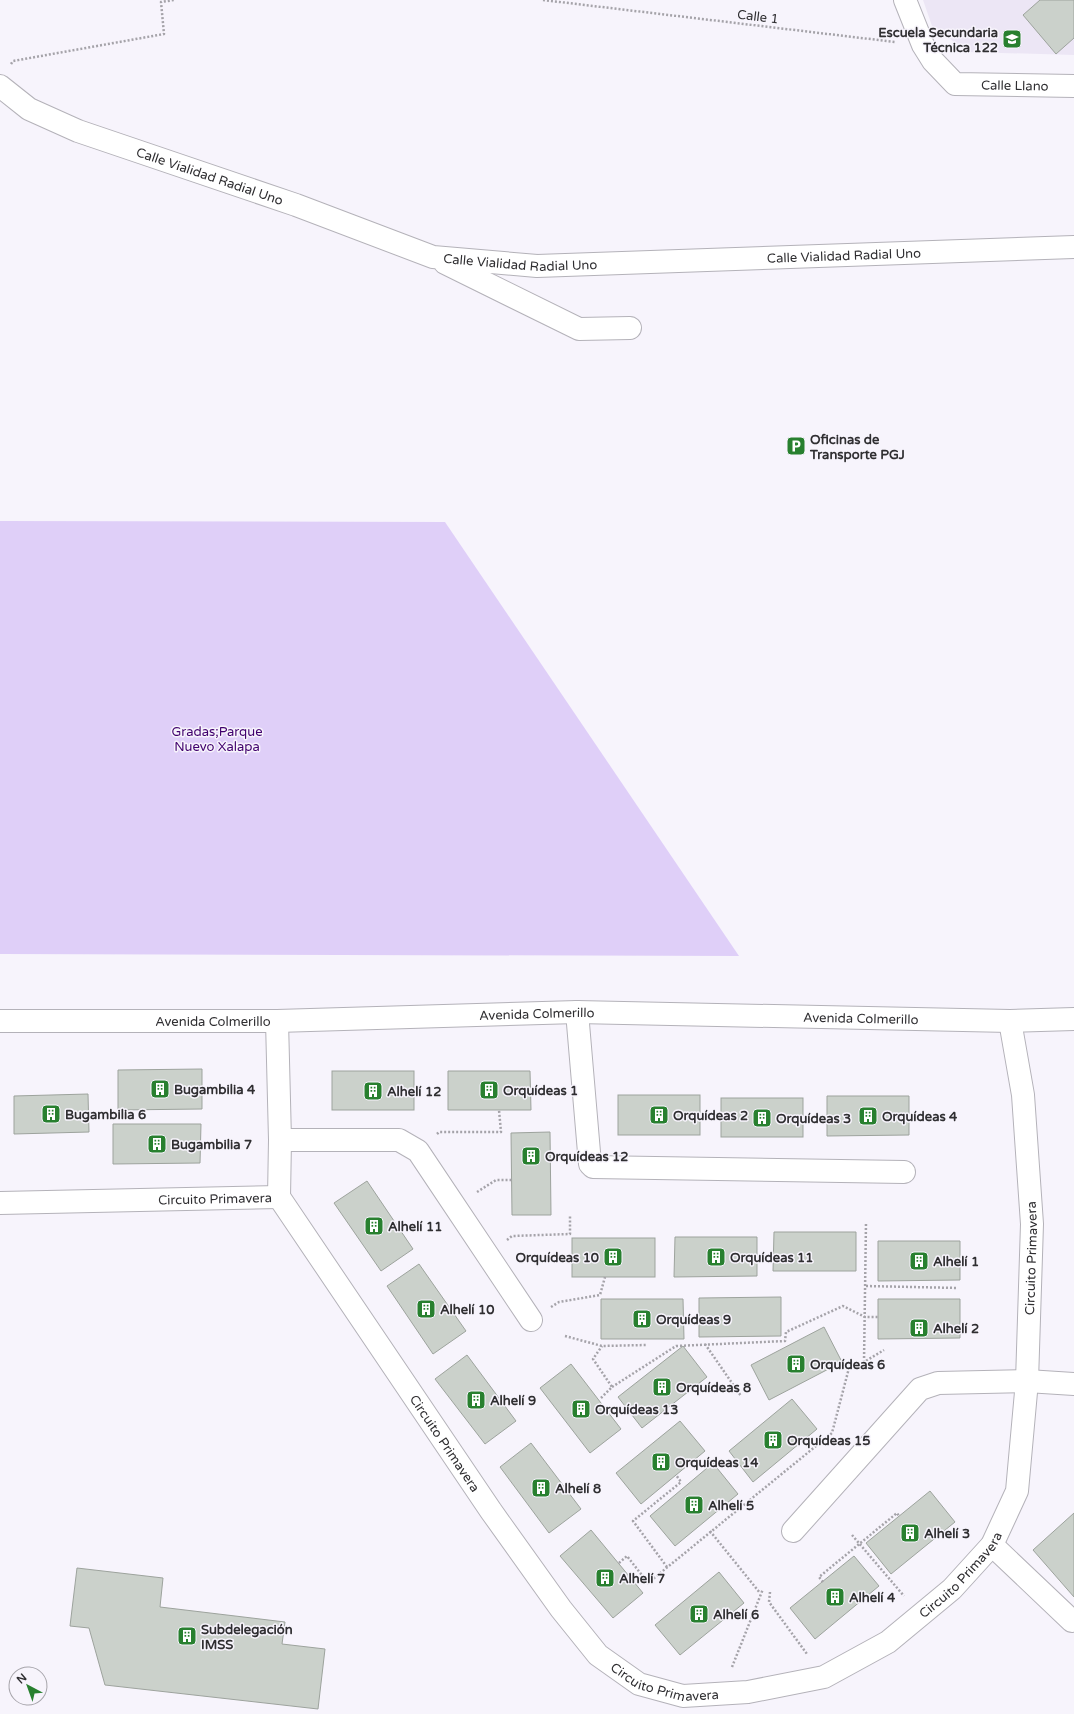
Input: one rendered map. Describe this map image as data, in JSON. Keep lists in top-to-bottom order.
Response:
{
  "streets": {
    "street": [
      "Calle Llano",
      "Calle Vialidad Radial Uno",
      "Avenida Colmerillo",
      "Circuito Primavera"
    ],
    "path": ["Calle 1"]
  },
  "crossings": [
    ["Calle 1", "Calle Llano"],
    ["Avenida Colmerillo", "Circuito Primavera"]
  ],
  "parks": ["Gradas;Parque Nuevo Xalapa"],
  "places": {
    "school or university": ["Escuela Secundaria Técnica 122"],
    "parking": ["Oficinas de Transporte PGJ"],
    "building": [
      "Bugambilia 4",
      "Orquídeas 1",
      "Alhelí 12",
      "Bugambilia 6",
      "Orquídeas 2",
      "Orquídeas 4",
      "Orquídeas 3",
      "Bugambilia 7",
      "Orquídeas 12",
      "Alhelí 11",
      "Orquídeas 10",
      "Orquídeas 11",
      "Alhelí 1",
      "Alhelí 10",
      "Orquídeas 9",
      "Alhelí 2",
      "Orquídeas 6",
      "Orquídeas 8",
      "Alhelí 9",
      "Orquídeas 13",
      "Orquídeas 15",
      "Orquídeas 14",
      "Alhelí 8",
      "Alhelí 5",
      "Alhelí 3",
      "Alhelí 7",
      "Alhelí 4",
      "Alhelí 6",
      "Subdelegación IMSS"
    ]
  },
  "north": "top left"
}
